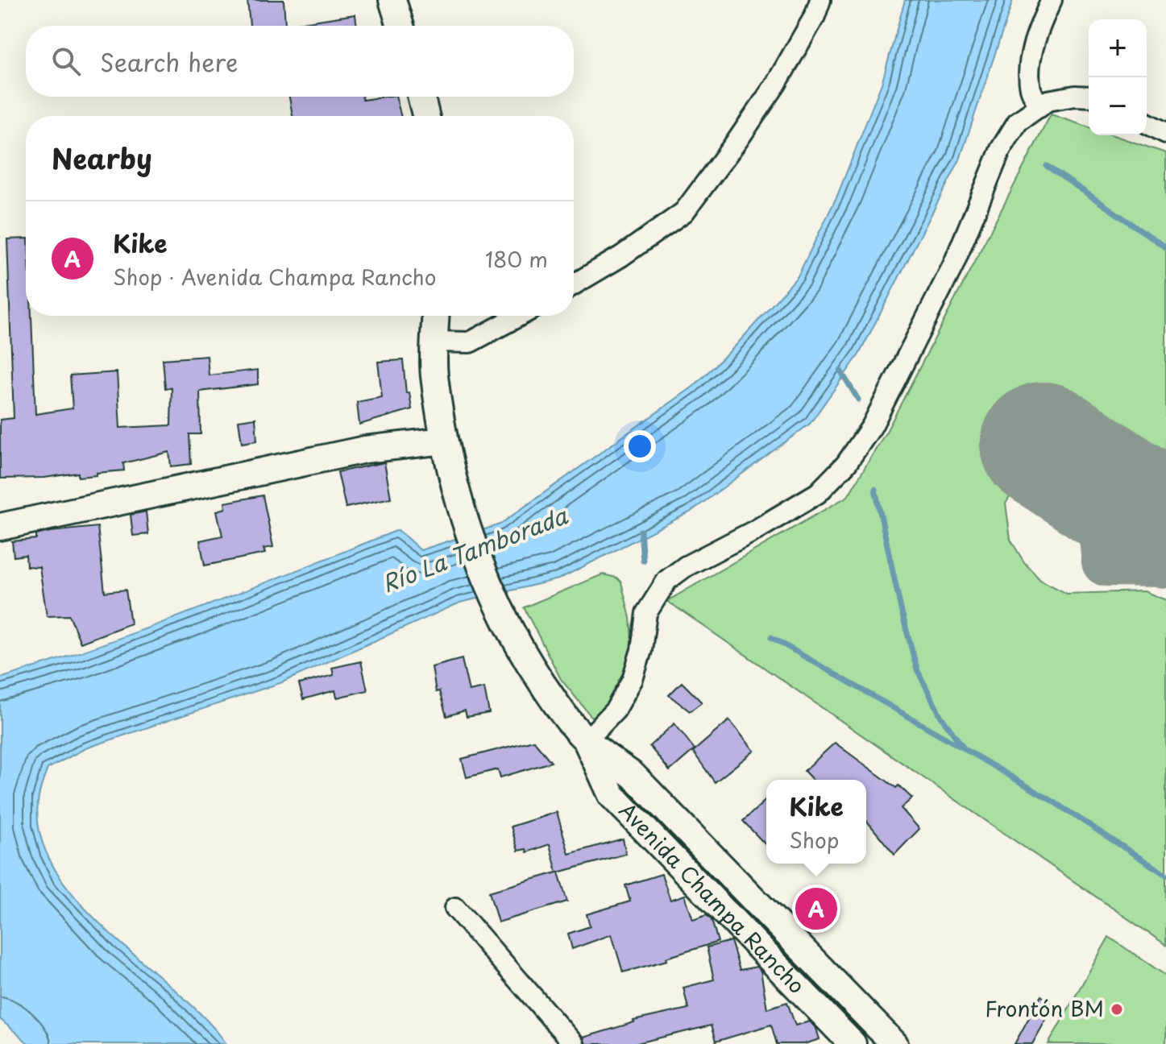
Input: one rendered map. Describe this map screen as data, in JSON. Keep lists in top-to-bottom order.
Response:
{
  "streets": {
    "main road": ["Avenida Champa Rancho"]
  },
  "water": ["Río La Tamborada"],
  "places": ["Frontón BM"],
  "page": {
    "map_buttons": ["+", "−"],
    "search": "Search here",
    "heading": "Nearby",
    "list": [
      {
        "mark": "A",
        "name": "Kike",
        "note": "Shop · Avenida Champa Rancho",
        "value": "180 m"
      }
    ],
    "popup": ["Kike", "Shop"],
    "pins": "A"
  }
}
